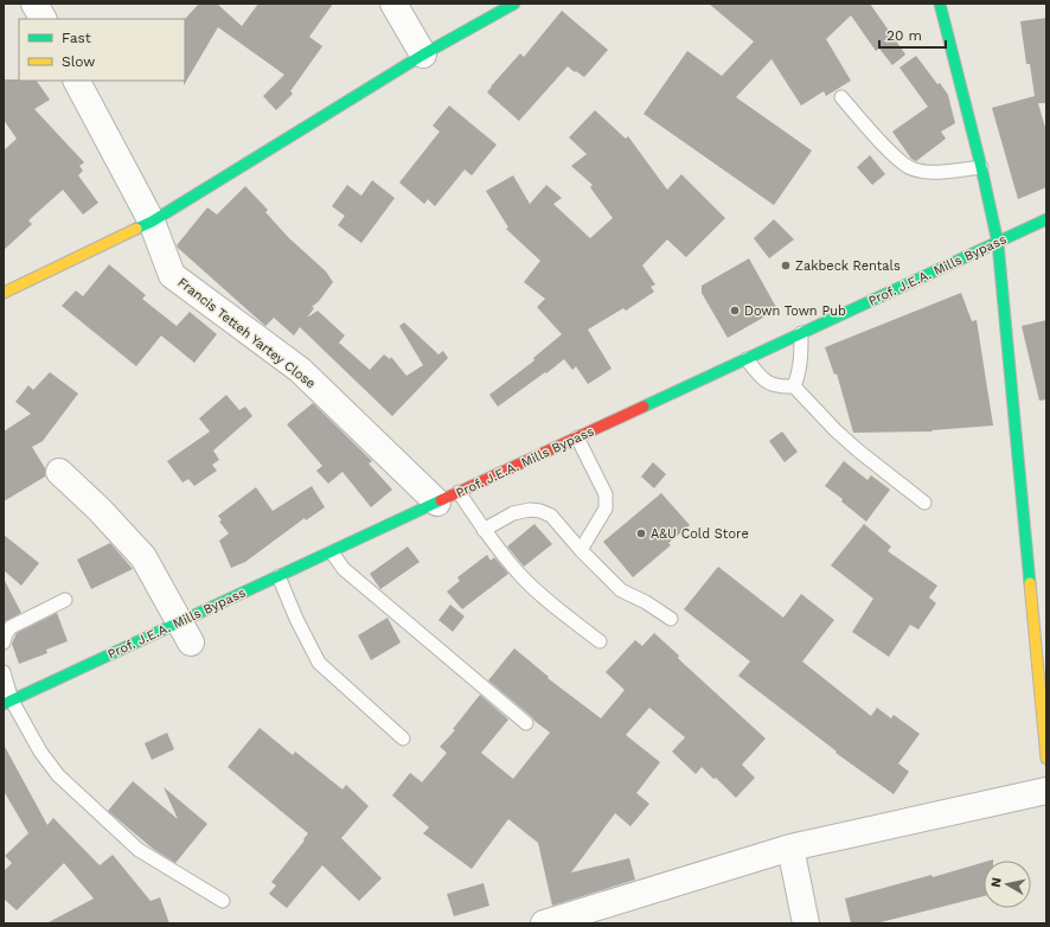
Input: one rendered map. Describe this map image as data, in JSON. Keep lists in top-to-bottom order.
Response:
{
  "streets": {
    "street": ["Prof. J.E.A. Mills Bypass", "Francis Tetteh Yartey Close"]
  },
  "crossings": [
    ["Prof. J.E.A. Mills Bypass", "Francis Tetteh Yartey Close"]
  ],
  "places": ["Zakbeck Rentals", "Down Town Pub", "A&U Cold Store"],
  "legend": ["Fast", "Slow"],
  "scale_bar": "20 m",
  "north": "left"
}
